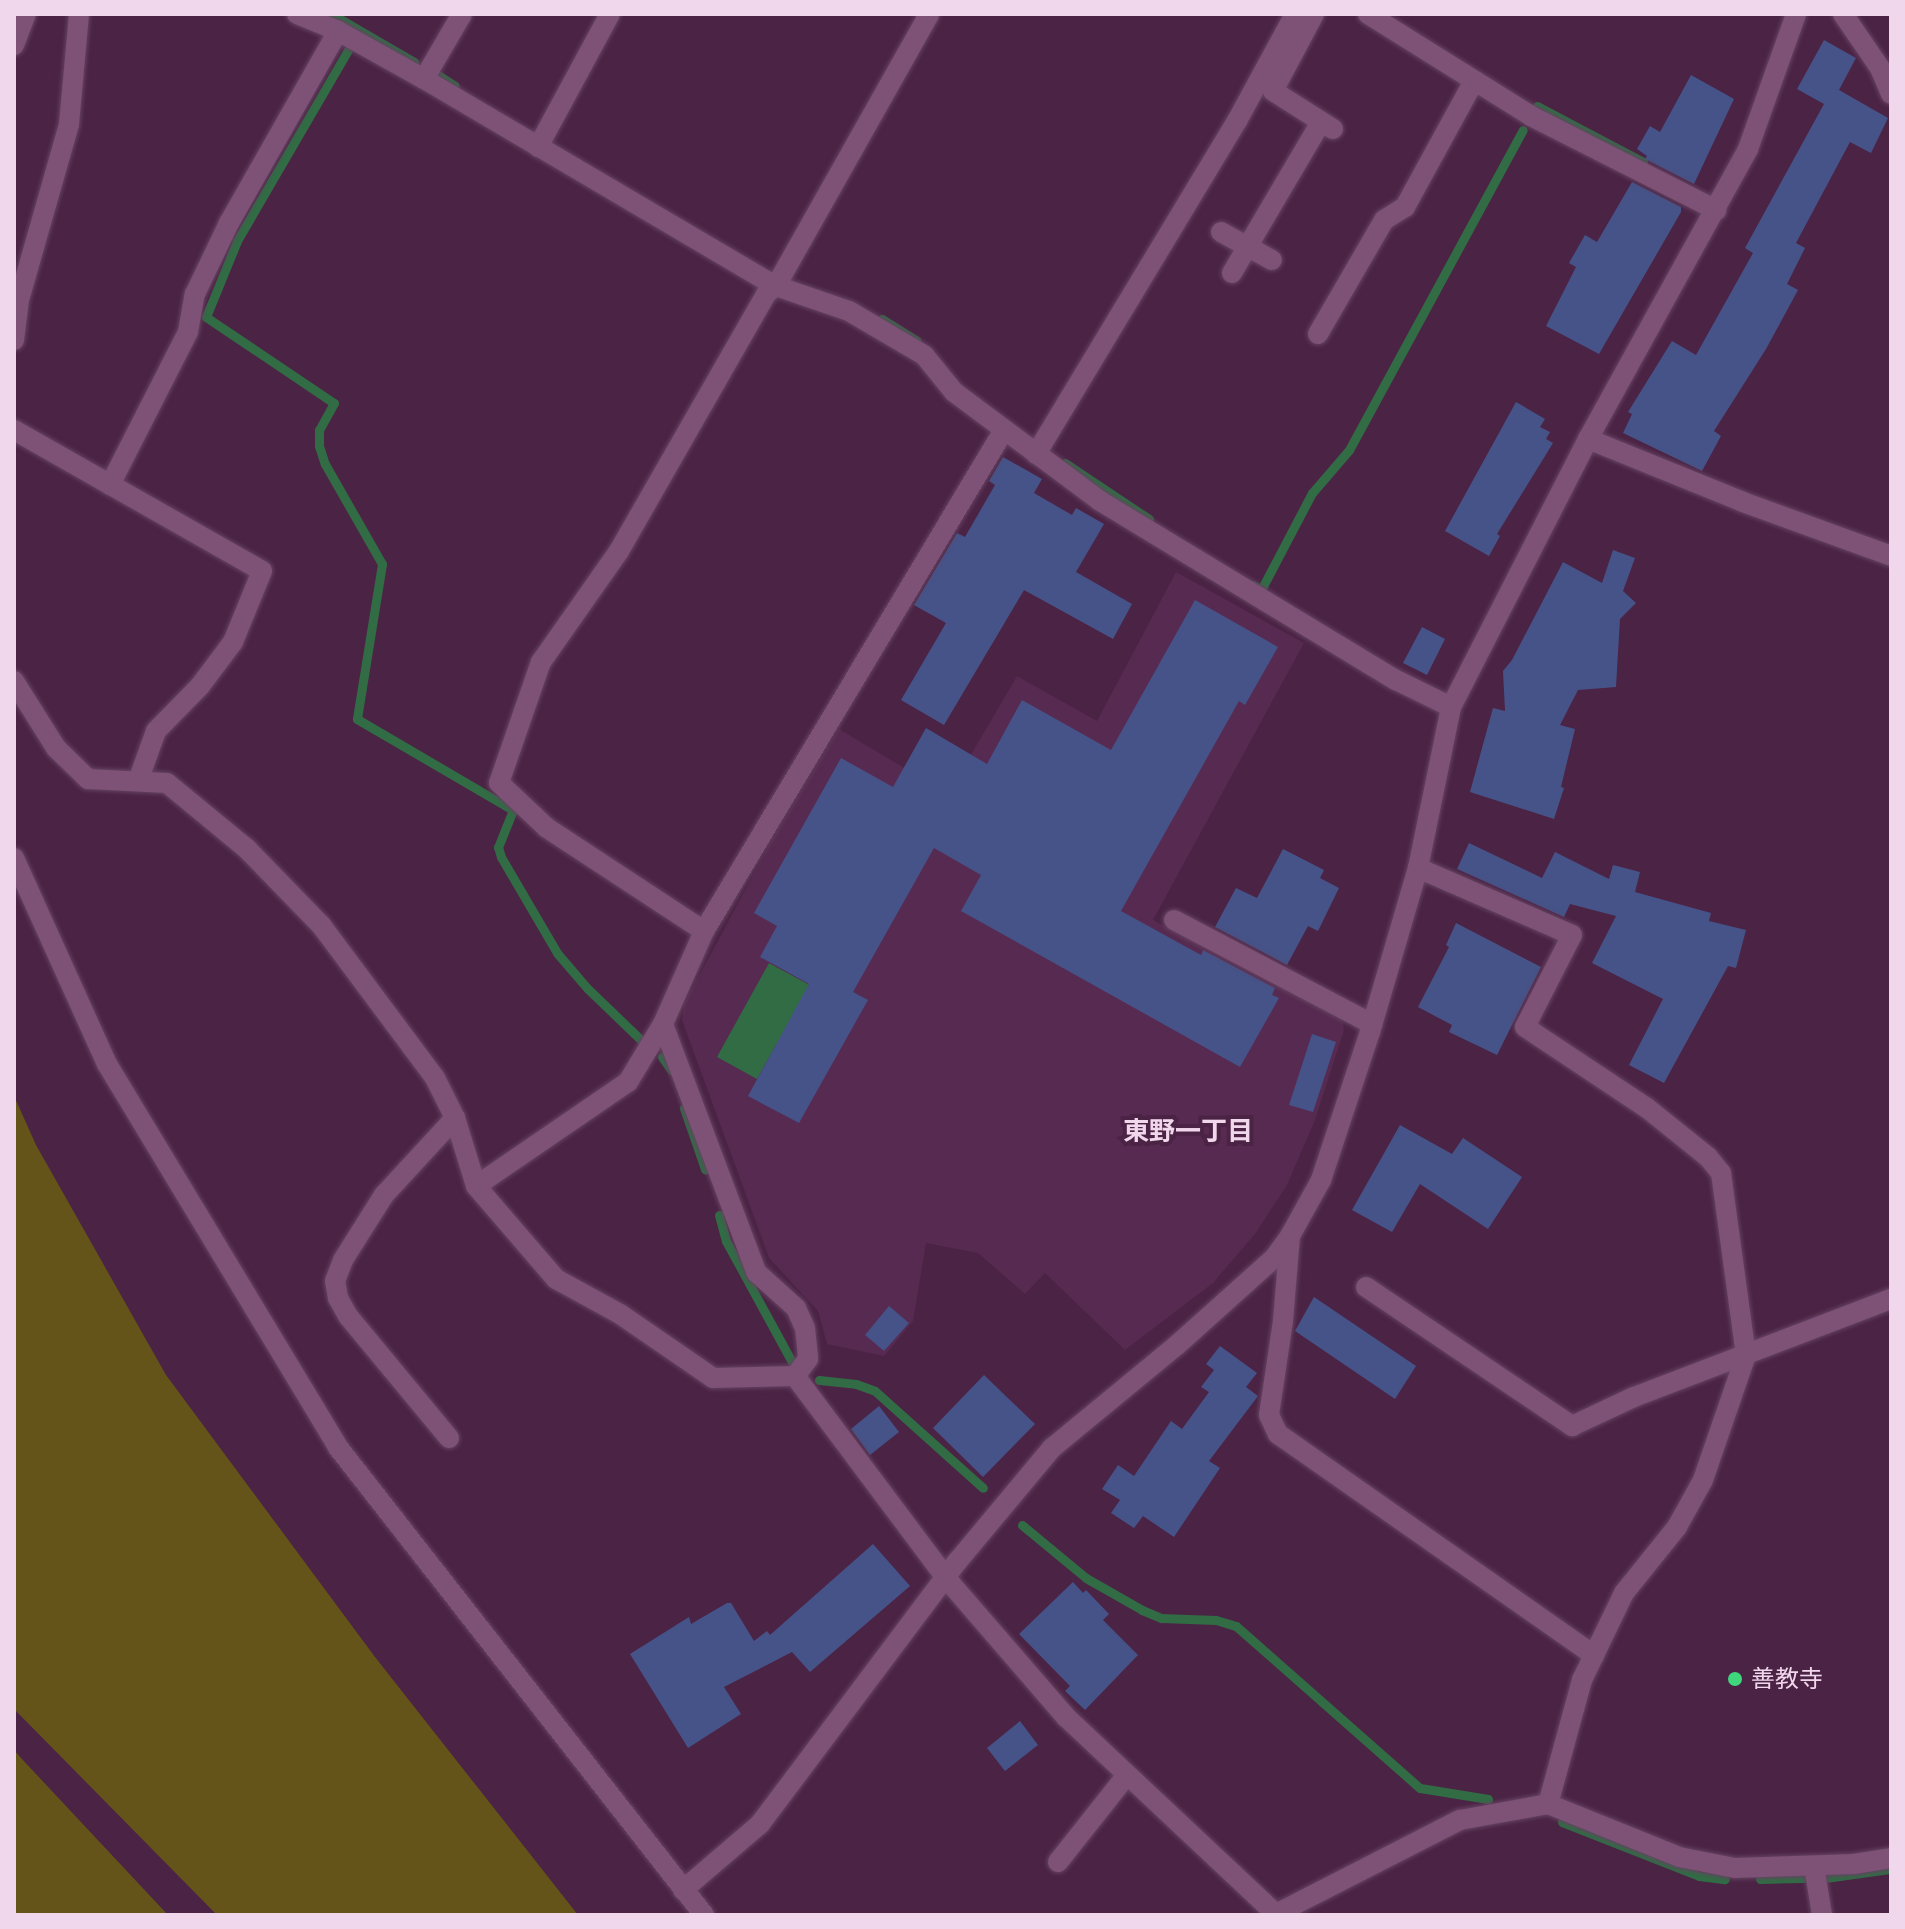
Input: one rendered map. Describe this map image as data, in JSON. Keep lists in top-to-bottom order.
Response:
{
  "districts": ["東野一丁目"],
  "places": ["善教寺"]
}
